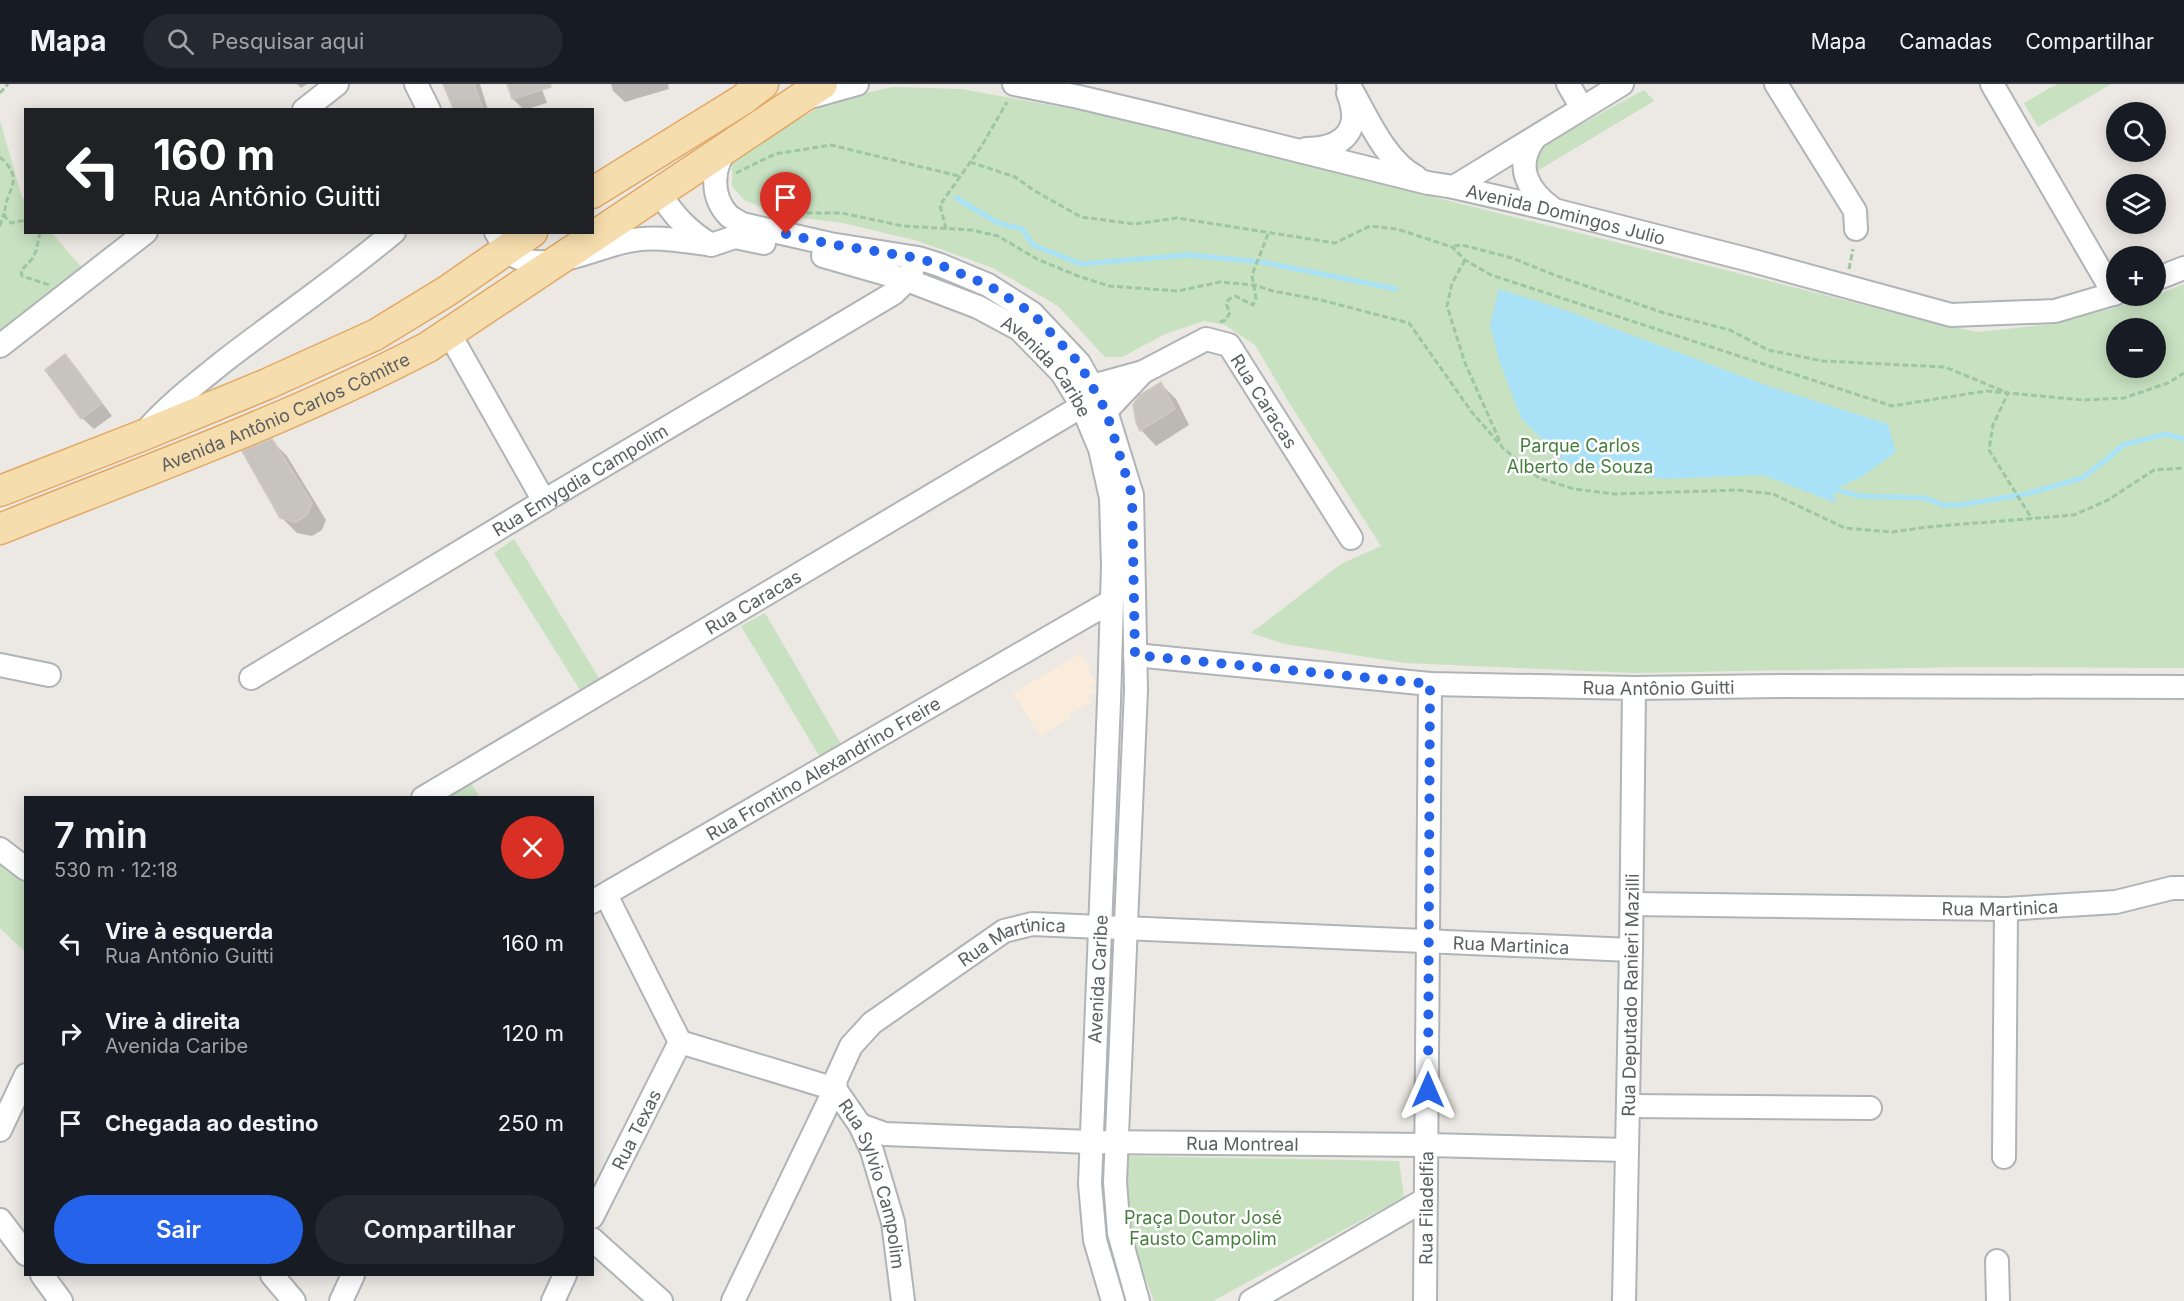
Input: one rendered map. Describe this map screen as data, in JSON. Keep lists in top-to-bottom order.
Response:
{
  "streets": {
    "main road": ["Avenida Antônio Carlos Cômitre"],
    "street": [
      "Avenida Domingos Julio",
      "Avenida Caribe",
      "Rua Caracas",
      "Rua Emygdia Campolim",
      "Rua Antônio Guitti",
      "Rua Frontino Alexandrino Freire",
      "Rua Martinica",
      "Rua Deputado Ranieri Mazilli",
      "Rua Texas",
      "Rua Montreal",
      "Rua Sylvio Campolim",
      "Rua Filadelfia"
    ]
  },
  "crossings": [
    ["Avenida Caribe", "Rua Caracas"],
    ["Avenida Caribe", "Avenida Antônio Carlos Cômitre"],
    ["Avenida Caribe", "Rua Emygdia Campolim"],
    ["Avenida Caribe", "Rua Antônio Guitti"],
    ["Avenida Caribe", "Rua Frontino Alexandrino Freire"],
    ["Avenida Caribe", "Rua Martinica"],
    ["Avenida Caribe", "Rua Montreal"],
    ["Rua Antônio Guitti", "Rua Deputado Ranieri Mazilli"],
    ["Rua Antônio Guitti", "Rua Filadelfia"],
    ["Rua Martinica", "Rua Deputado Ranieri Mazilli"],
    ["Rua Martinica", "Rua Sylvio Campolim"],
    ["Rua Martinica", "Rua Filadelfia"],
    ["Rua Deputado Ranieri Mazilli", "Rua Montreal"],
    ["Rua Texas", "Rua Sylvio Campolim"],
    ["Rua Montreal", "Rua Sylvio Campolim"],
    ["Rua Montreal", "Rua Filadelfia"]
  ],
  "parks": ["Parque Carlos Alberto de Souza", "Praça Doutor José Fausto Campolim"],
  "page": {
    "header": "Mapa",
    "search": "Pesquisar aqui",
    "nav": ["Mapa", "Camadas", "Compartilhar"],
    "map_buttons": ["+", "−"],
    "turn": ["160 m", "Rua Antônio Guitti"],
    "heading": ["7 min", "530 m · 12:18"],
    "list": [
      {
        "name": "Vire à esquerda",
        "note": "Rua Antônio Guitti",
        "value": "160 m"
      },
      {
        "name": "Vire à direita",
        "note": "Avenida Caribe",
        "value": "120 m"
      },
      {
        "name": "Chegada ao destino",
        "value": "250 m"
      }
    ],
    "buttons": ["Sair", "Compartilhar"]
  }
}
